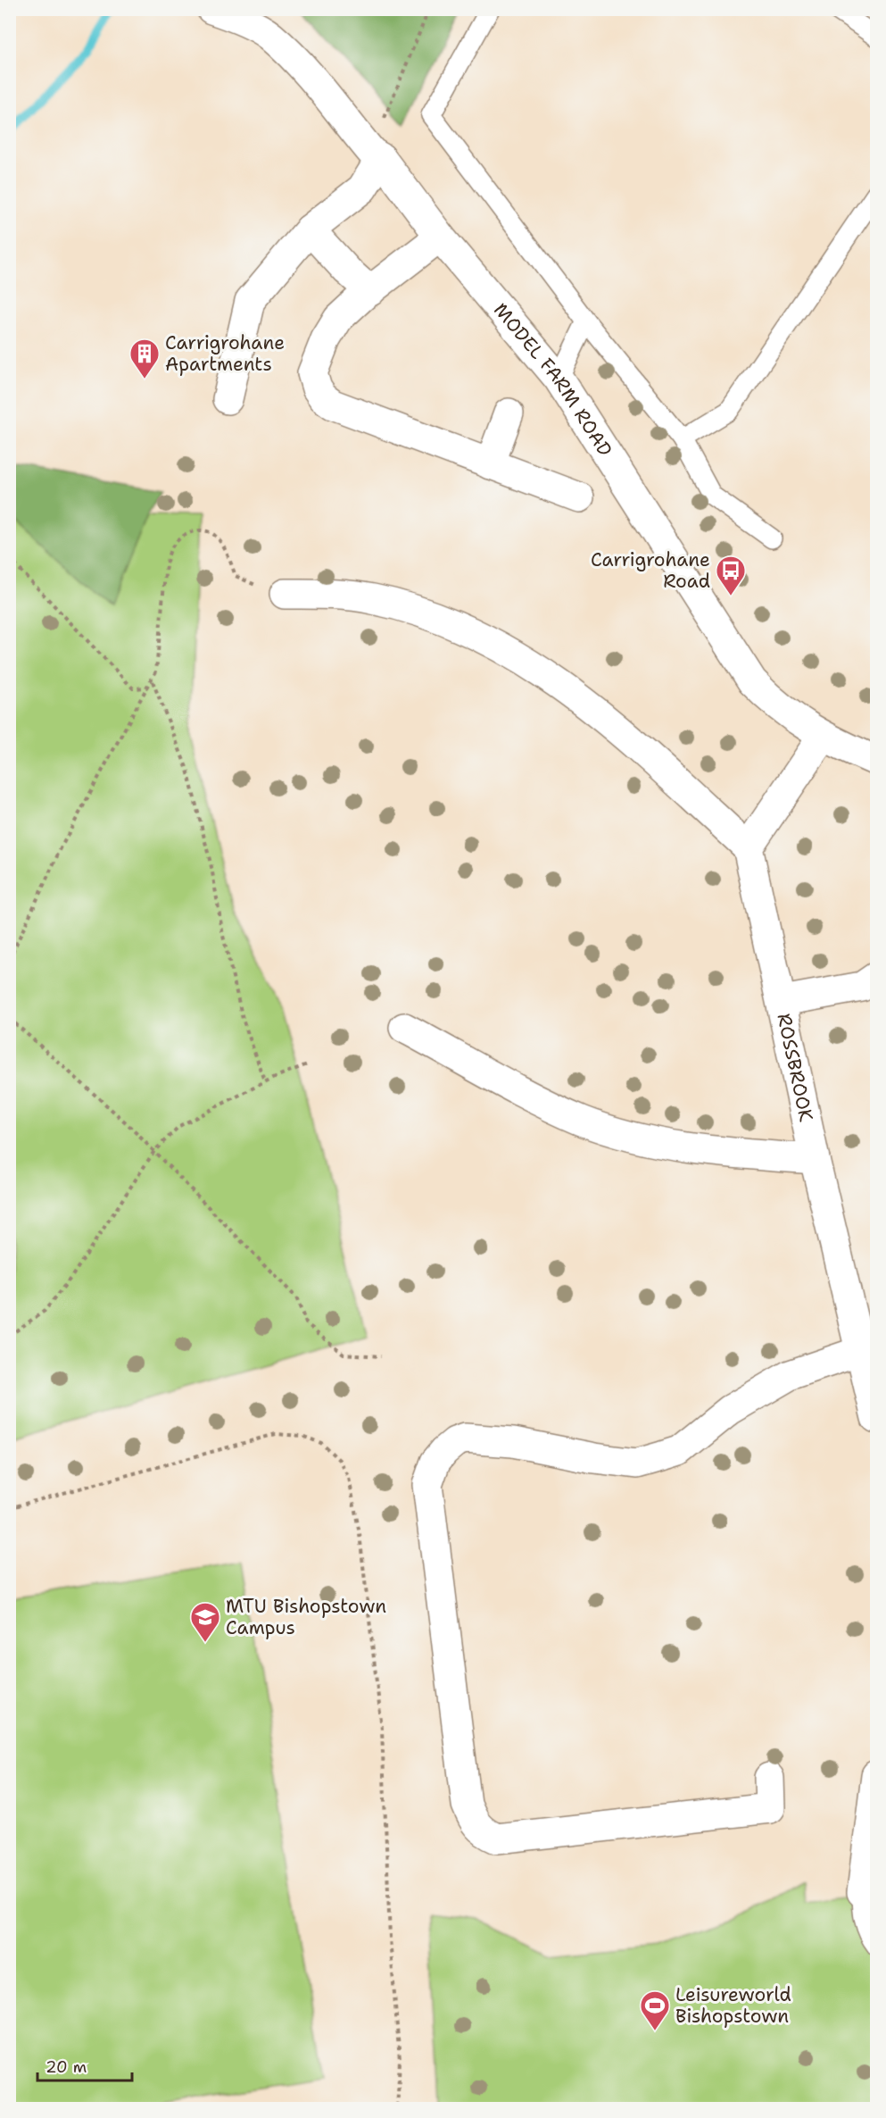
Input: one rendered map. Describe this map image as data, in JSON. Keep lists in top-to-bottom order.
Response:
{
  "streets": {
    "street": ["MODEL FARM ROAD", "ROSSBROOK"]
  },
  "places": {
    "building": ["Carrigrohane Apartments"],
    "bus stop": ["Carrigrohane Road"],
    "school or university": ["MTU Bishopstown Campus"],
    "sports": ["Leisureworld Bishopstown"]
  },
  "scale_bar": "20 m"
}
